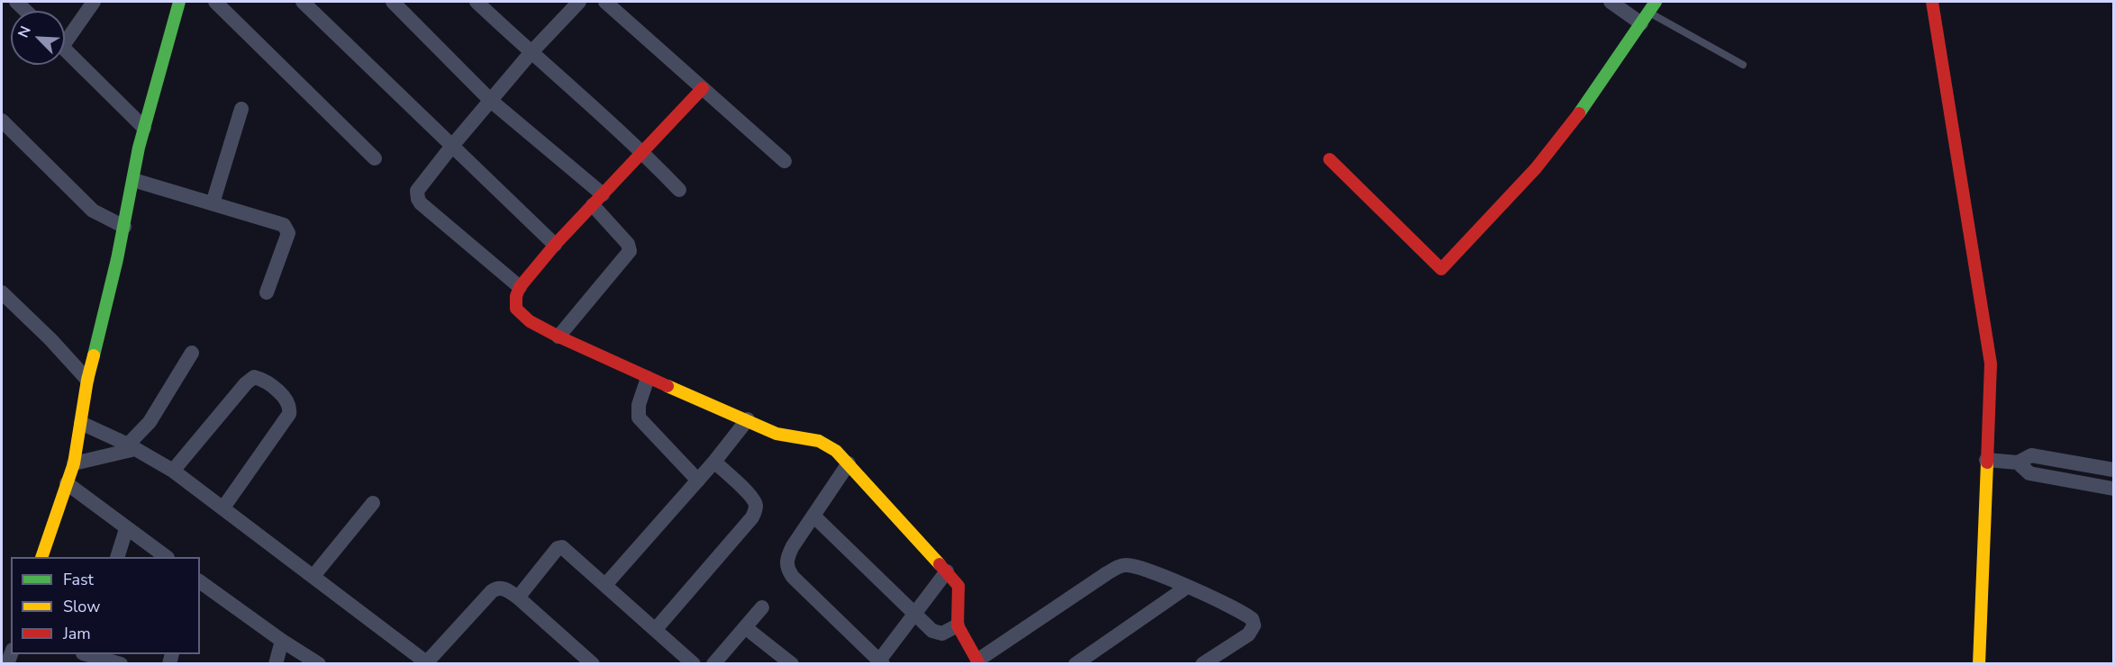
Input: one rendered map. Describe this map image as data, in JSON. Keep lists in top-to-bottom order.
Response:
{
  "legend": ["Fast", "Slow", "Jam"],
  "north": "top left"
}
